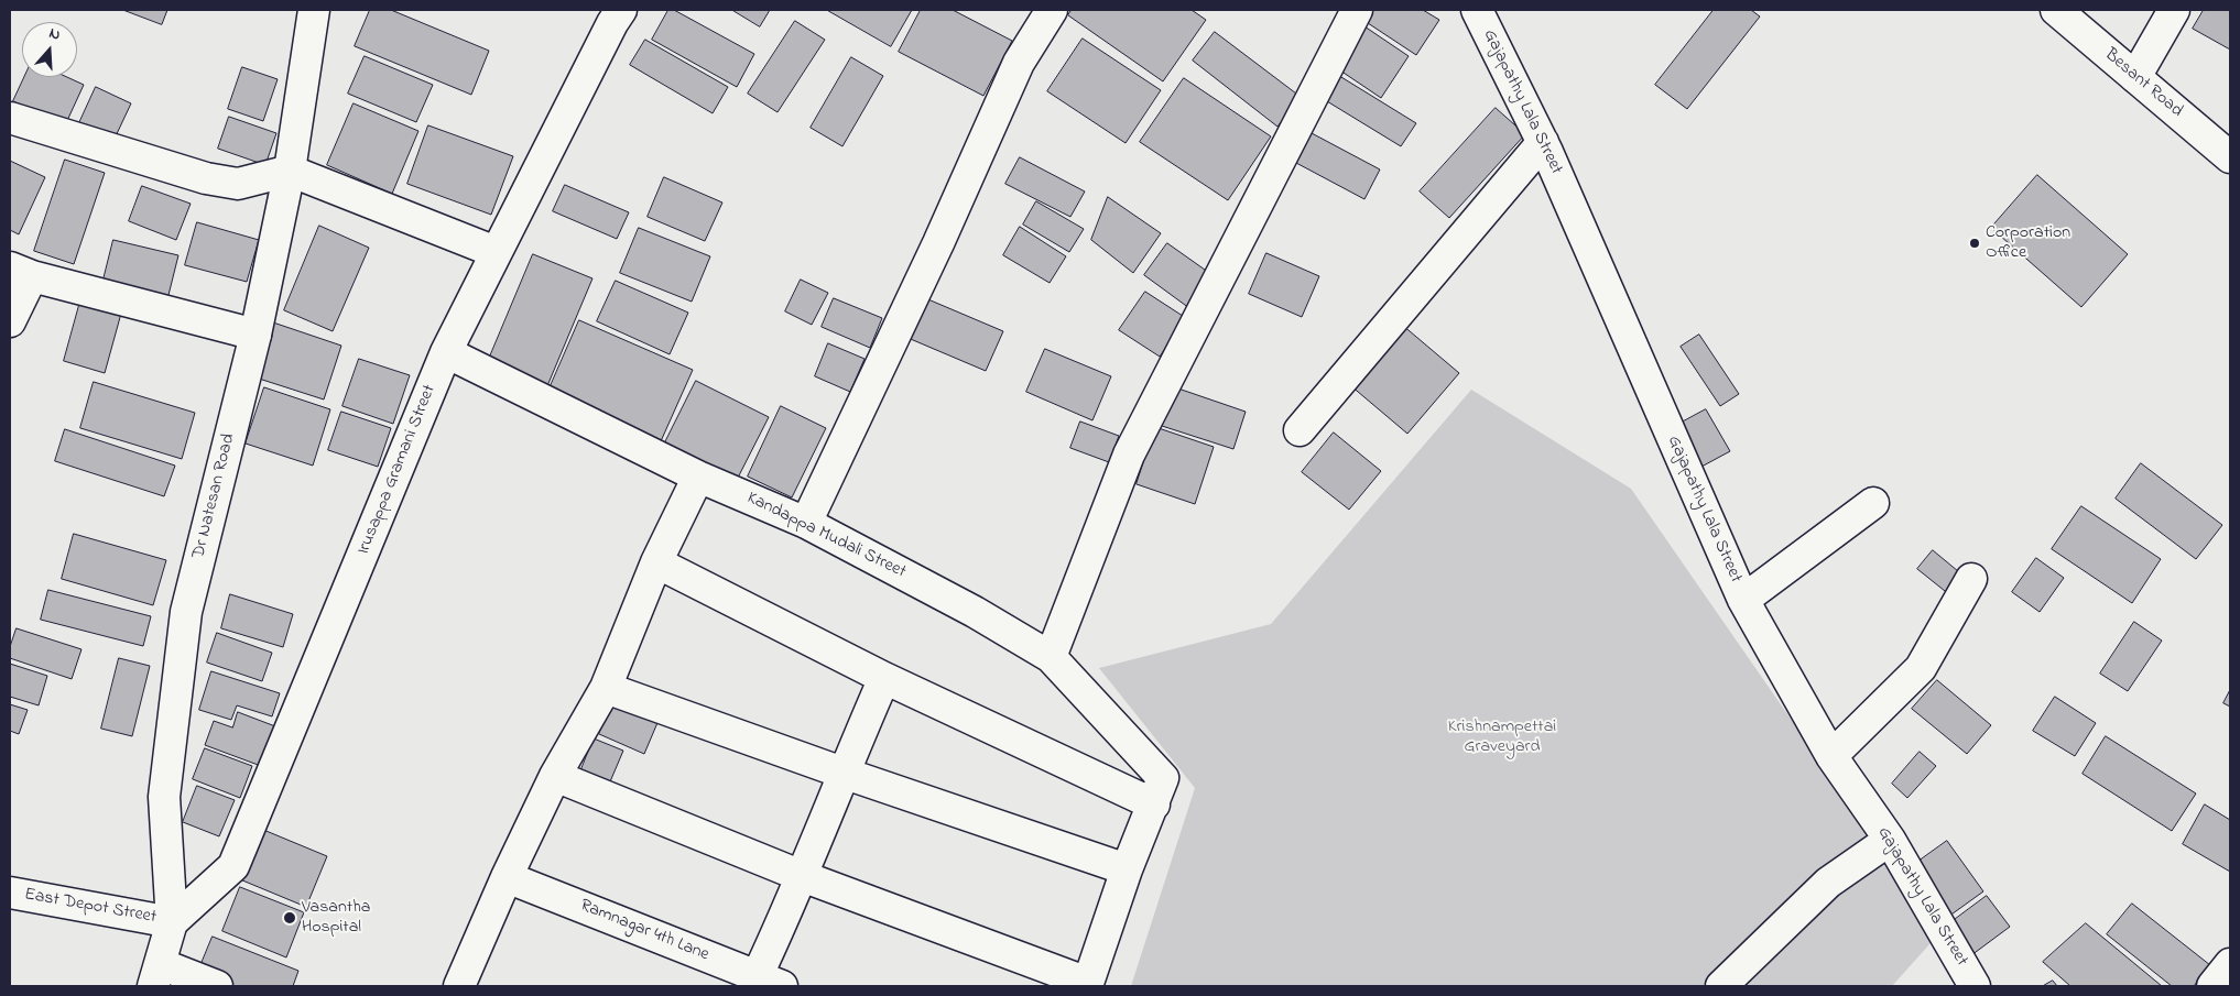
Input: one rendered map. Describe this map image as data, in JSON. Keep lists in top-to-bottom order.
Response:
{
  "streets": {
    "street": [
      "Besant Road",
      "Gajapathy Lala Street",
      "Irusappa Gramani Street",
      "Dr Natesan Road",
      "Kandappa Mudali Street",
      "East Depot Street",
      "Ramnagar 4th Lane"
    ]
  },
  "crossings": [
    ["Irusappa Gramani Street", "Dr Natesan Road"],
    ["Irusappa Gramani Street", "Kandappa Mudali Street"],
    ["Irusappa Gramani Street", "East Depot Street"],
    ["Dr Natesan Road", "East Depot Street"]
  ],
  "parks": ["Krishnampettai Graveyard"],
  "places": ["Corporation Office", "Vasantha Hospital"],
  "north": "top"
}
